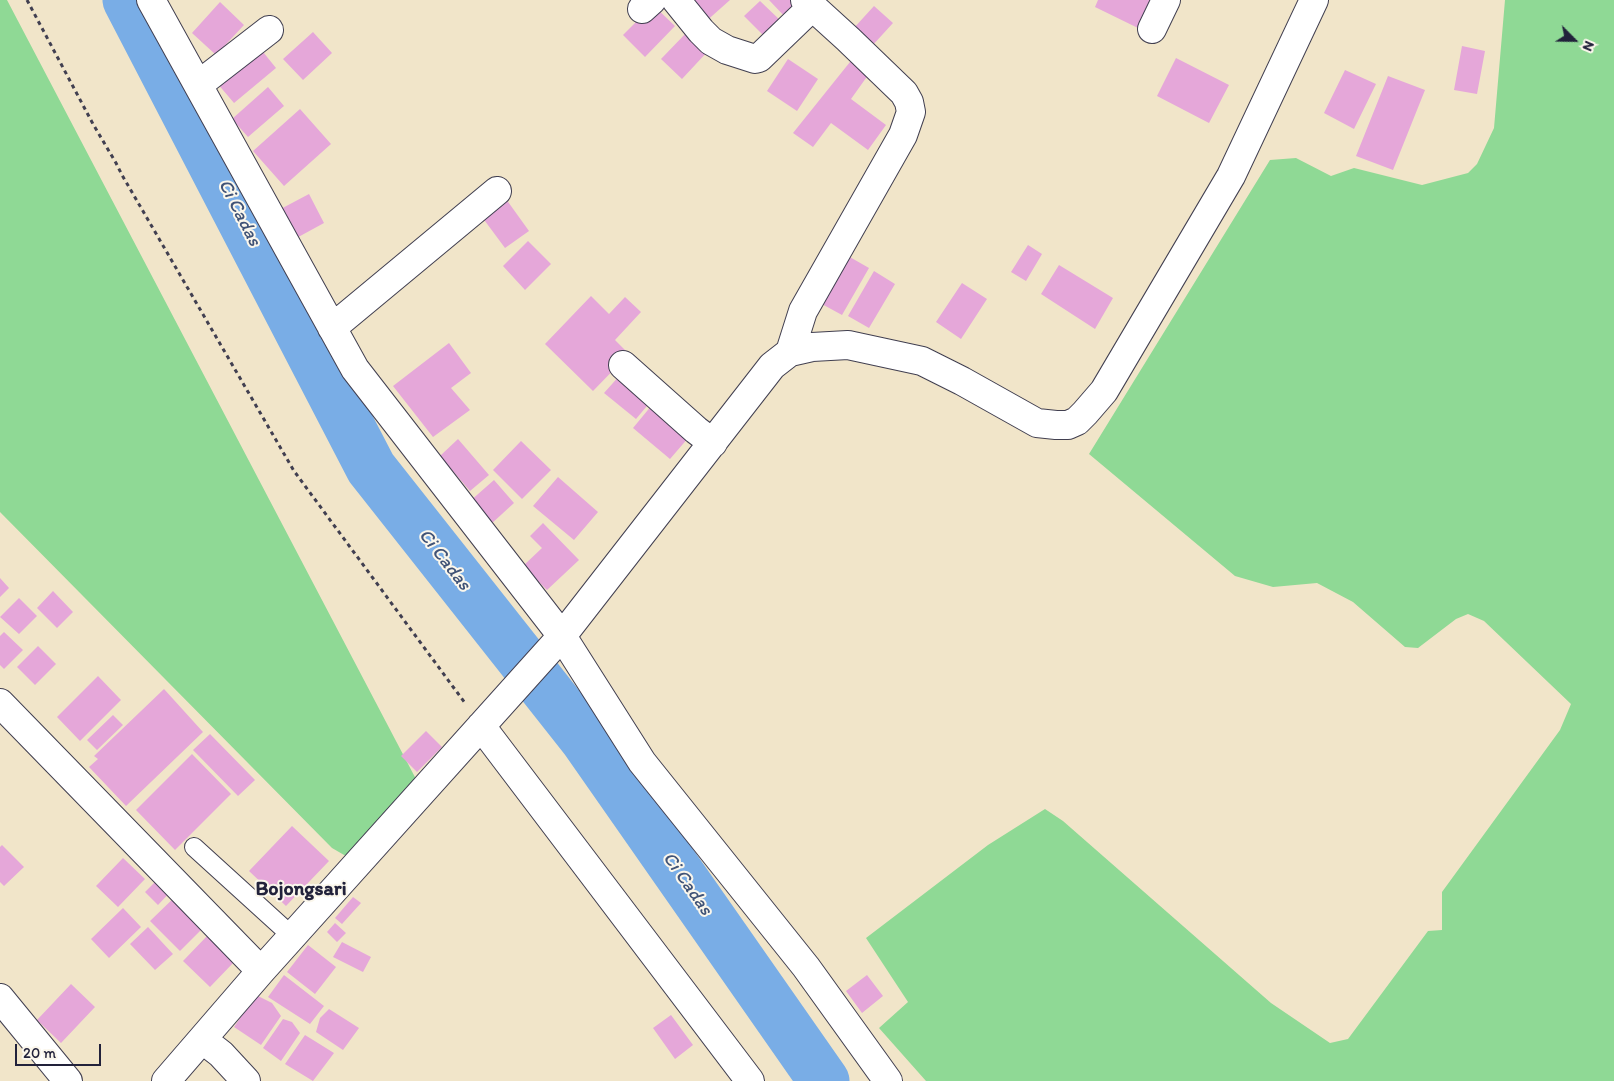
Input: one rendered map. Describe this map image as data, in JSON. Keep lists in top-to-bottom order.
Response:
{
  "districts": ["Bojongsari"],
  "water": ["Ci Cadas"],
  "scale_bar": "20 m",
  "north": "bottom right"
}
